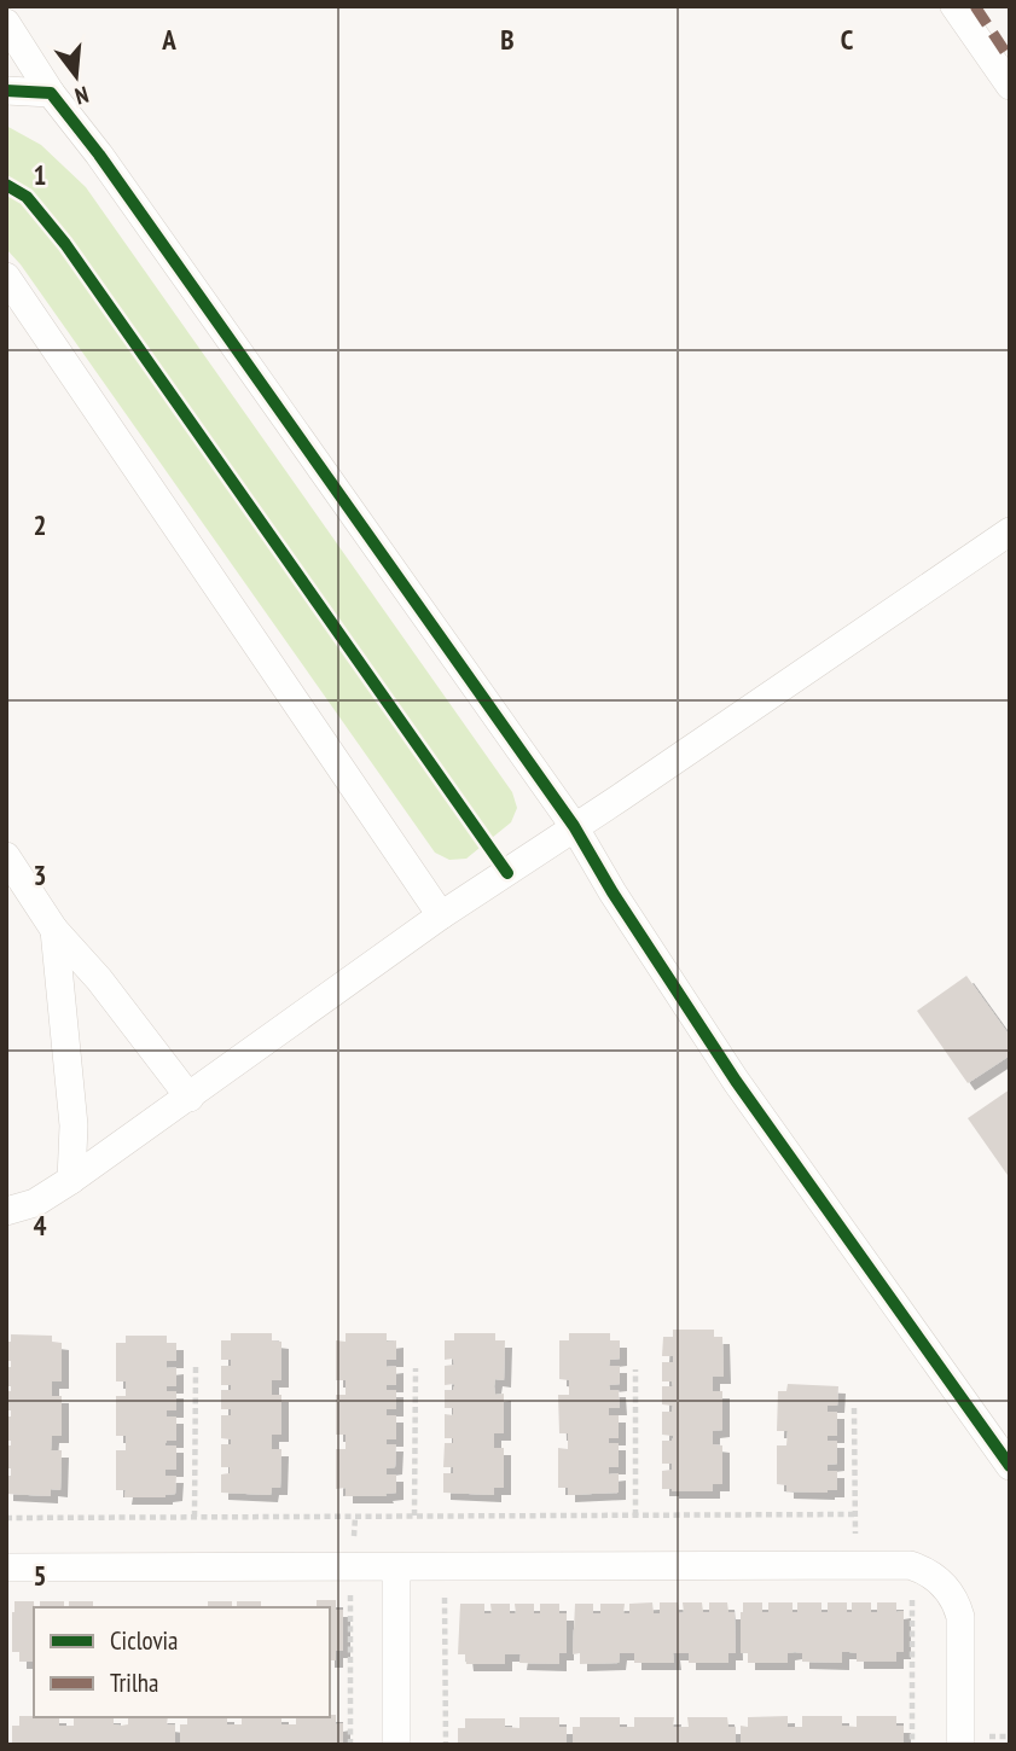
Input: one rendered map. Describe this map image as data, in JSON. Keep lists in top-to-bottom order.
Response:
{
  "legend": ["Ciclovia", "Trilha"],
  "north": "bottom",
  "grid": {
    "columns": ["A", "B", "C"],
    "rows": [
      "1",
      "2",
      "3",
      "4",
      "5"
    ]
  }
}
